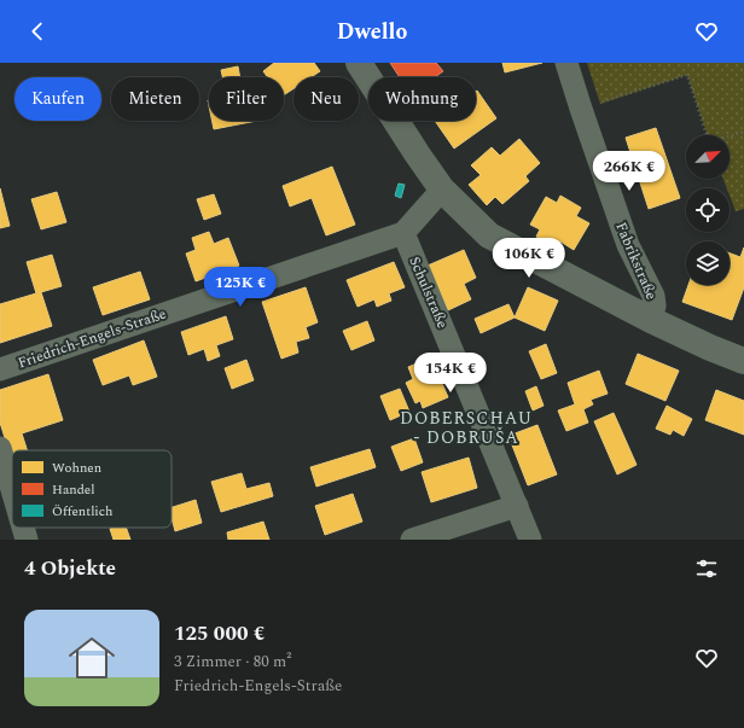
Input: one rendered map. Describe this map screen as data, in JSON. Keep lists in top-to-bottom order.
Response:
{
  "streets": {
    "street": ["Fabrikstraße", "Schulstraße", "Friedrich-Engels-Straße"]
  },
  "crossings": [
    ["Schulstraße", "Friedrich-Engels-Straße"]
  ],
  "districts": ["DOBERSCHAU - DOBRUŠA"],
  "legend": ["Wohnen", "Handel", "Öffentlich"],
  "north": "top right",
  "page": {
    "header": "Dwello",
    "chip": [
      "Kaufen",
      "Mieten",
      "Filter",
      "Neu",
      "Wohnung"
    ],
    "price": [
      "266K €",
      "106K €",
      "125K €",
      "154K €"
    ],
    "heading": "4 Objekte",
    "list": [
      {
        "name": "125 000 €",
        "note": "3 Zimmer · 80 m² · Friedrich-Engels-Straße"
      }
    ]
  }
}
